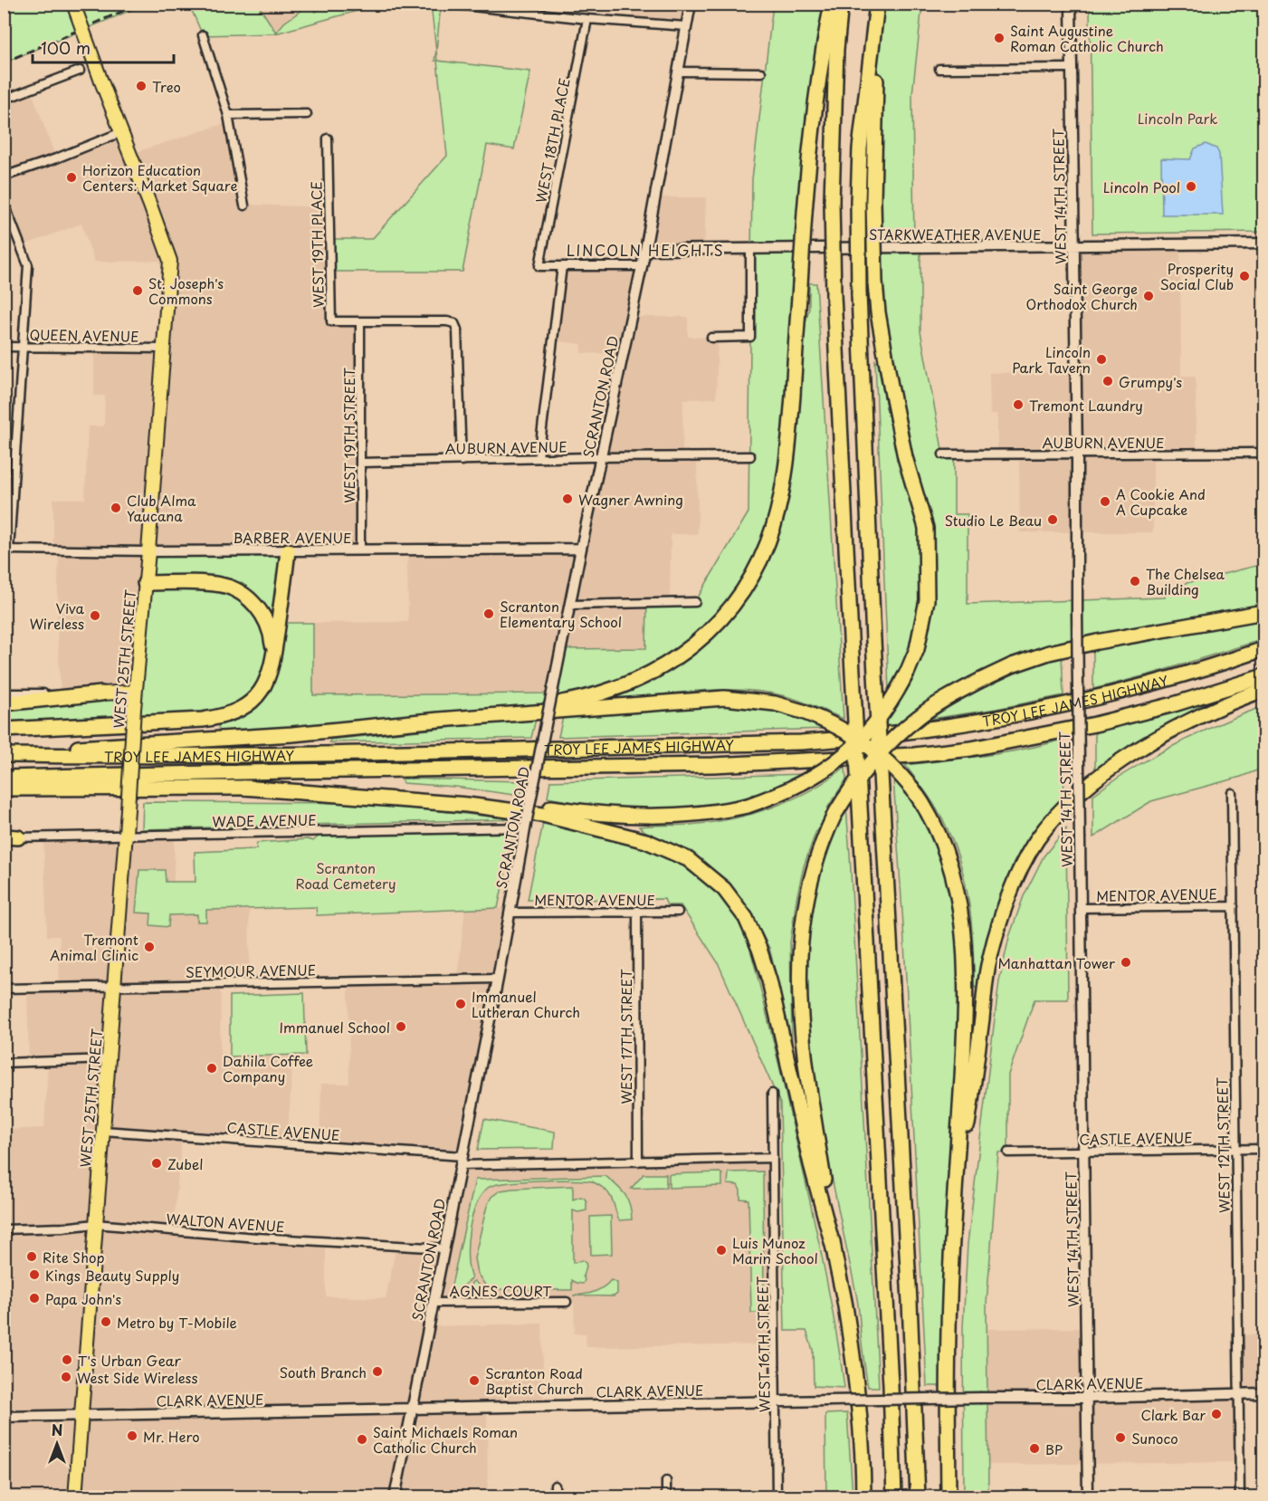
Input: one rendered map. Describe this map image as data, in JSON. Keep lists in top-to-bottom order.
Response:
{
  "streets": {
    "highway": ["TROY LEE JAMES HIGHWAY"],
    "main road": ["WEST 25TH STREET"],
    "street": [
      "WEST 18TH PLACE",
      "WEST 14TH STREET",
      "STARKWEATHER AVENUE",
      "WEST 19TH PLACE",
      "QUEEN AVENUE",
      "SCRANTON ROAD",
      "WEST 19TH STREET",
      "AUBURN AVENUE",
      "BARBER AVENUE",
      "WADE AVENUE",
      "MENTOR AVENUE",
      "SEYMOUR AVENUE",
      "WEST 17TH STREET",
      "CASTLE AVENUE",
      "WEST 12TH STREET",
      "WALTON AVENUE",
      "AGNES COURT",
      "WEST 16TH STREET",
      "CLARK AVENUE"
    ]
  },
  "crossings": [
    ["WEST 14TH STREET", "STARKWEATHER AVENUE"],
    ["WEST 14TH STREET", "AUBURN AVENUE"],
    ["WEST 14TH STREET", "MENTOR AVENUE"],
    ["WEST 14TH STREET", "CASTLE AVENUE"],
    ["WEST 14TH STREET", "CLARK AVENUE"],
    ["STARKWEATHER AVENUE", "SCRANTON ROAD"],
    ["WEST 19TH PLACE", "WEST 19TH STREET"],
    ["QUEEN AVENUE", "WEST 25TH STREET"],
    ["SCRANTON ROAD", "AUBURN AVENUE"],
    ["SCRANTON ROAD", "BARBER AVENUE"],
    ["SCRANTON ROAD", "WADE AVENUE"],
    ["SCRANTON ROAD", "MENTOR AVENUE"],
    ["SCRANTON ROAD", "SEYMOUR AVENUE"],
    ["SCRANTON ROAD", "CASTLE AVENUE"],
    ["SCRANTON ROAD", "WALTON AVENUE"],
    ["SCRANTON ROAD", "AGNES COURT"],
    ["SCRANTON ROAD", "CLARK AVENUE"],
    ["WEST 19TH STREET", "AUBURN AVENUE"],
    ["WEST 19TH STREET", "BARBER AVENUE"],
    ["BARBER AVENUE", "WEST 25TH STREET"],
    ["WEST 25TH STREET", "WADE AVENUE"],
    ["WEST 25TH STREET", "SEYMOUR AVENUE"],
    ["WEST 25TH STREET", "CASTLE AVENUE"],
    ["WEST 25TH STREET", "WALTON AVENUE"],
    ["WEST 25TH STREET", "CLARK AVENUE"],
    ["MENTOR AVENUE", "WEST 17TH STREET"],
    ["MENTOR AVENUE", "WEST 12TH STREET"],
    ["WEST 17TH STREET", "CASTLE AVENUE"],
    ["CASTLE AVENUE", "WEST 12TH STREET"],
    ["CASTLE AVENUE", "WEST 16TH STREET"],
    ["WEST 12TH STREET", "CLARK AVENUE"],
    ["WEST 16TH STREET", "CLARK AVENUE"]
  ],
  "districts": ["LINCOLN HEIGHTS"],
  "parks": ["Lincoln Park", "Scranton Road Cemetery"],
  "places": [
    "Saint Augustine Roman Catholic Church",
    "Treo",
    "Horizon Education Centers: Market Square",
    "Lincoln Pool",
    "Prosperity Social Club",
    "St. Joseph's Commons",
    "Saint George Orthodox Church",
    "Lincoln Park Tavern",
    "Grumpy's",
    "Tremont Laundry",
    "Wagner Awning",
    "A Cookie And A Cupcake",
    "Club Alma Yaucana",
    "Studio Le Beau",
    "The Chelsea Building",
    "Scranton Elementary School",
    "Viva Wireless",
    "Tremont Animal Clinic",
    "Manhattan Tower",
    "Immanuel Lutheran Church",
    "Immanuel School",
    "Dahila Coffee Company",
    "Zubel",
    "Luis Munoz Marin School",
    "Rite Shop",
    "Kings Beauty Supply",
    "Papa John's",
    "Metro by T-Mobile",
    "T's Urban Gear",
    "South Branch",
    "West Side Wireless",
    "Scranton Road Baptist Church",
    "Clark Bar",
    "Mr. Hero",
    "Sunoco",
    "Saint Michaels Roman Catholic Church",
    "BP"
  ],
  "scale_bar": "100 m",
  "north": "top"
}
